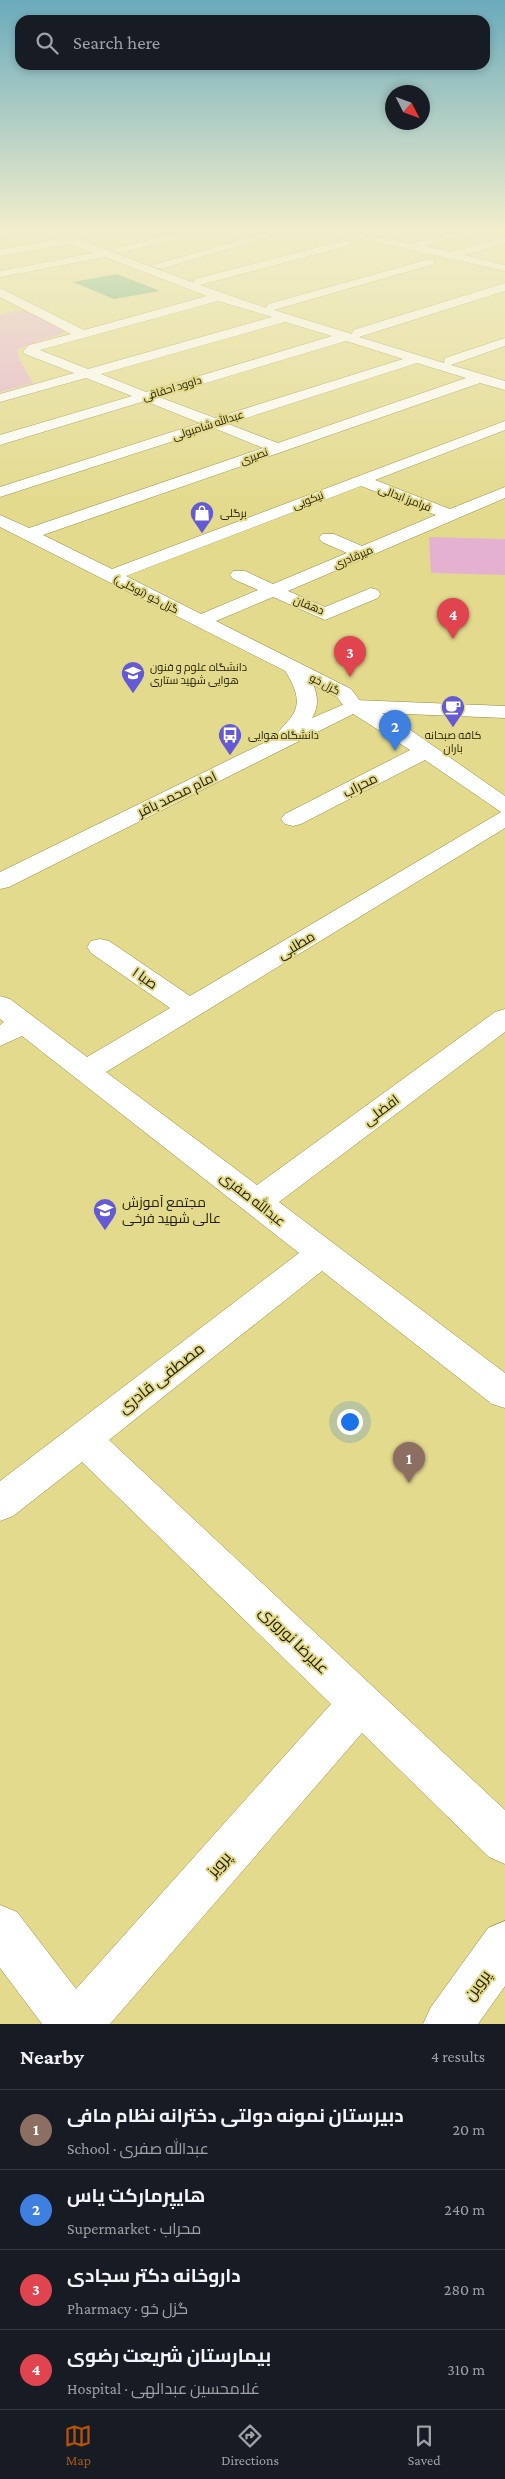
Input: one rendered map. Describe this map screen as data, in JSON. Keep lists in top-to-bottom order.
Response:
{
  "streets": {
    "street": [
      "داوود احقاقی",
      "عبدالله شامبولی",
      "نصیری",
      "فرامرز ابدالی",
      "نیکویی",
      "میرقادری",
      "گزل خو (توکلی)",
      "دهقان",
      "گزل خو",
      "محراب",
      "امام محمد باقر",
      "مطلبی",
      "صبا ۱",
      "افضلی",
      "عبدالله صفری",
      "مصطفی قادری",
      "علیرضا نوروزی",
      "پرویز",
      "پروین"
    ]
  },
  "crossings": [
    ["نصیری", "گزل خو (توکلی)"],
    ["فرامرز ابدالی", "نیکویی"],
    ["فرامرز ابدالی", "میرقادری"],
    ["نیکویی", "گزل خو (توکلی)"],
    ["میرقادری", "گزل خو (توکلی)"],
    ["میرقادری", "دهقان"],
    ["گزل خو (توکلی)", "گزل خو"],
    ["گزل خو", "محراب"],
    ["گزل خو", "امام محمد باقر"],
    ["مطلبی", "صبا ۱"],
    ["مطلبی", "عبدالله صفری"],
    ["افضلی", "عبدالله صفری"],
    ["عبدالله صفری", "مصطفی قادری"],
    ["مصطفی قادری", "علیرضا نوروزی"],
    ["علیرضا نوروزی", "پرویز"]
  ],
  "places": {
    "shop": ["برگلی"],
    "school or university": ["دانشگاه علوم و فنون هوایی شهید ستاری", "مجتمع آموزش عالی شهید فرخی"],
    "cafe": ["کافه صبحانه باران"],
    "bus stop": ["دانشگاه هوایی"]
  },
  "north": "bottom right",
  "page": {
    "search": "Search here",
    "pins": [
      "4",
      "3",
      "2",
      "1"
    ],
    "heading": ["Nearby", "4 results"],
    "list": [
      {
        "mark": "1",
        "name": "دبیرستان نمونه دولتی دخترانه نظام مافی",
        "note": "School · عبدالله صفری",
        "value": "20 m"
      },
      {
        "mark": "2",
        "name": "هایپرمارکت یاس",
        "note": "Supermarket · محراب",
        "value": "240 m"
      },
      {
        "mark": "3",
        "name": "داروخانه دکتر سجادی",
        "note": "Pharmacy · گزل خو",
        "value": "280 m"
      },
      {
        "mark": "4",
        "name": "بیمارستان شریعت رضوی",
        "note": "Hospital · غلامحسین عبدالهی",
        "value": "310 m"
      }
    ],
    "nav": ["Map", "Directions", "Saved"]
  }
}
